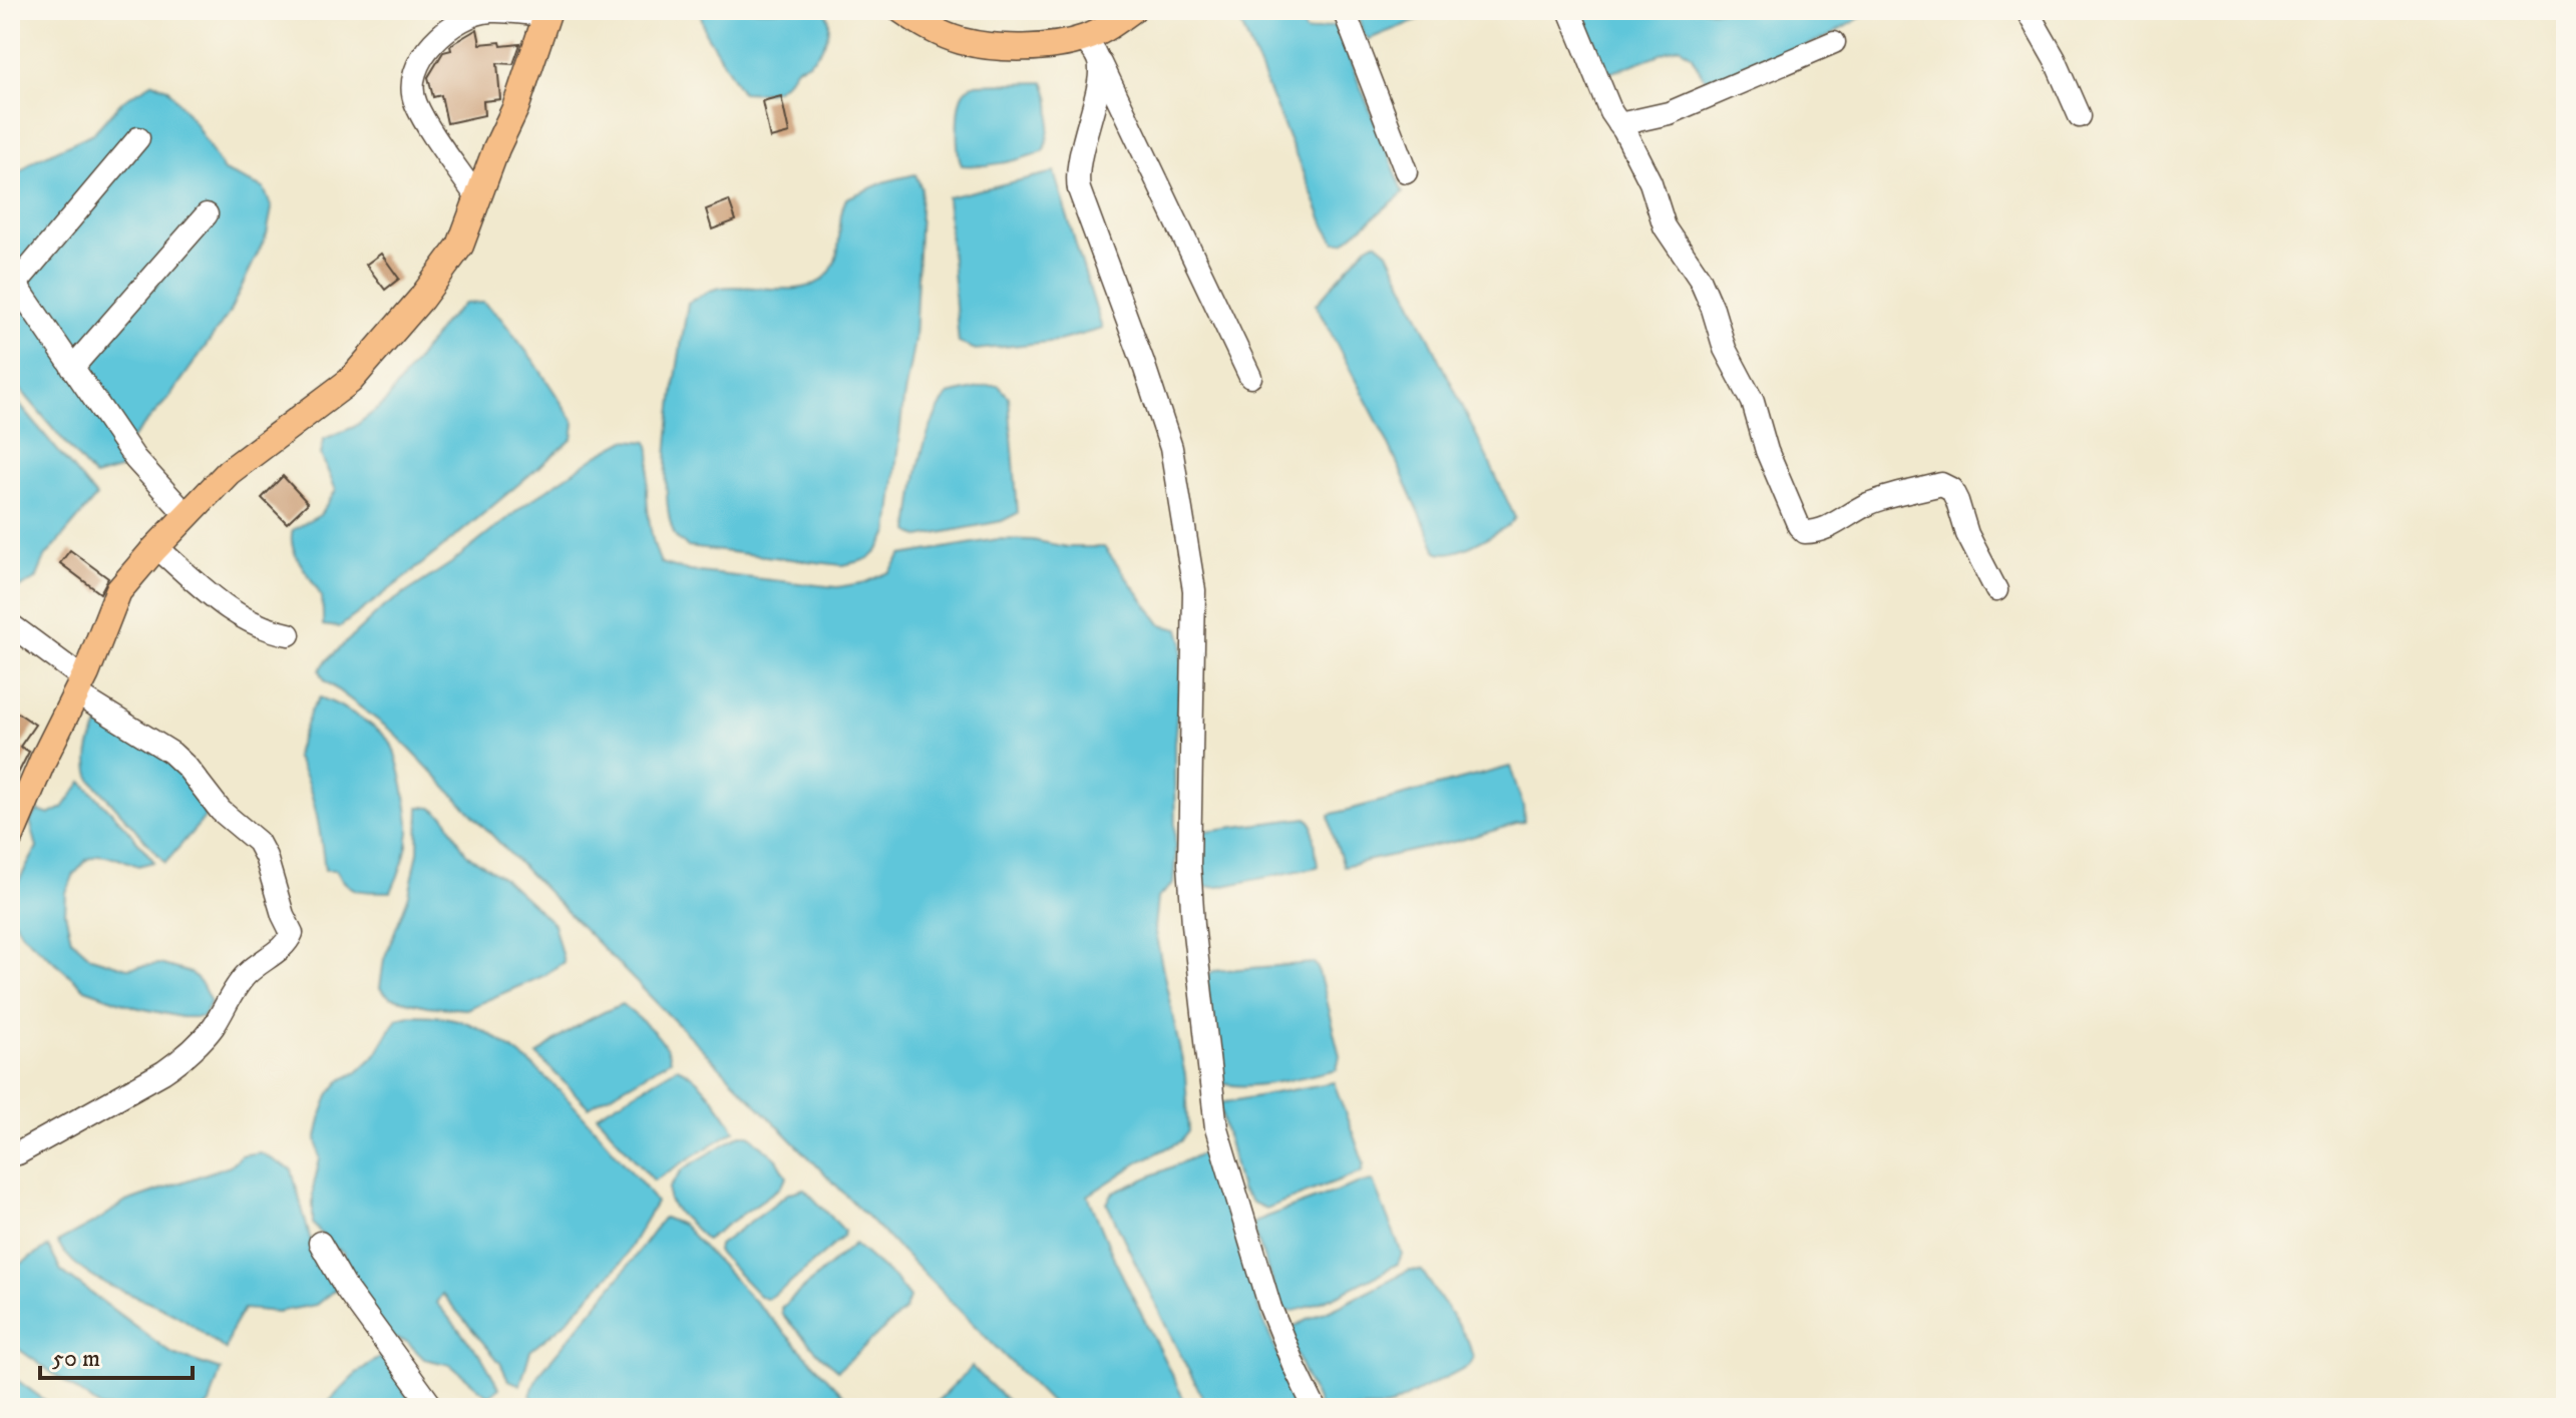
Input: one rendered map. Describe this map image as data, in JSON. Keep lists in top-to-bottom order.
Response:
{
  "scale_bar": "50 m"
}
